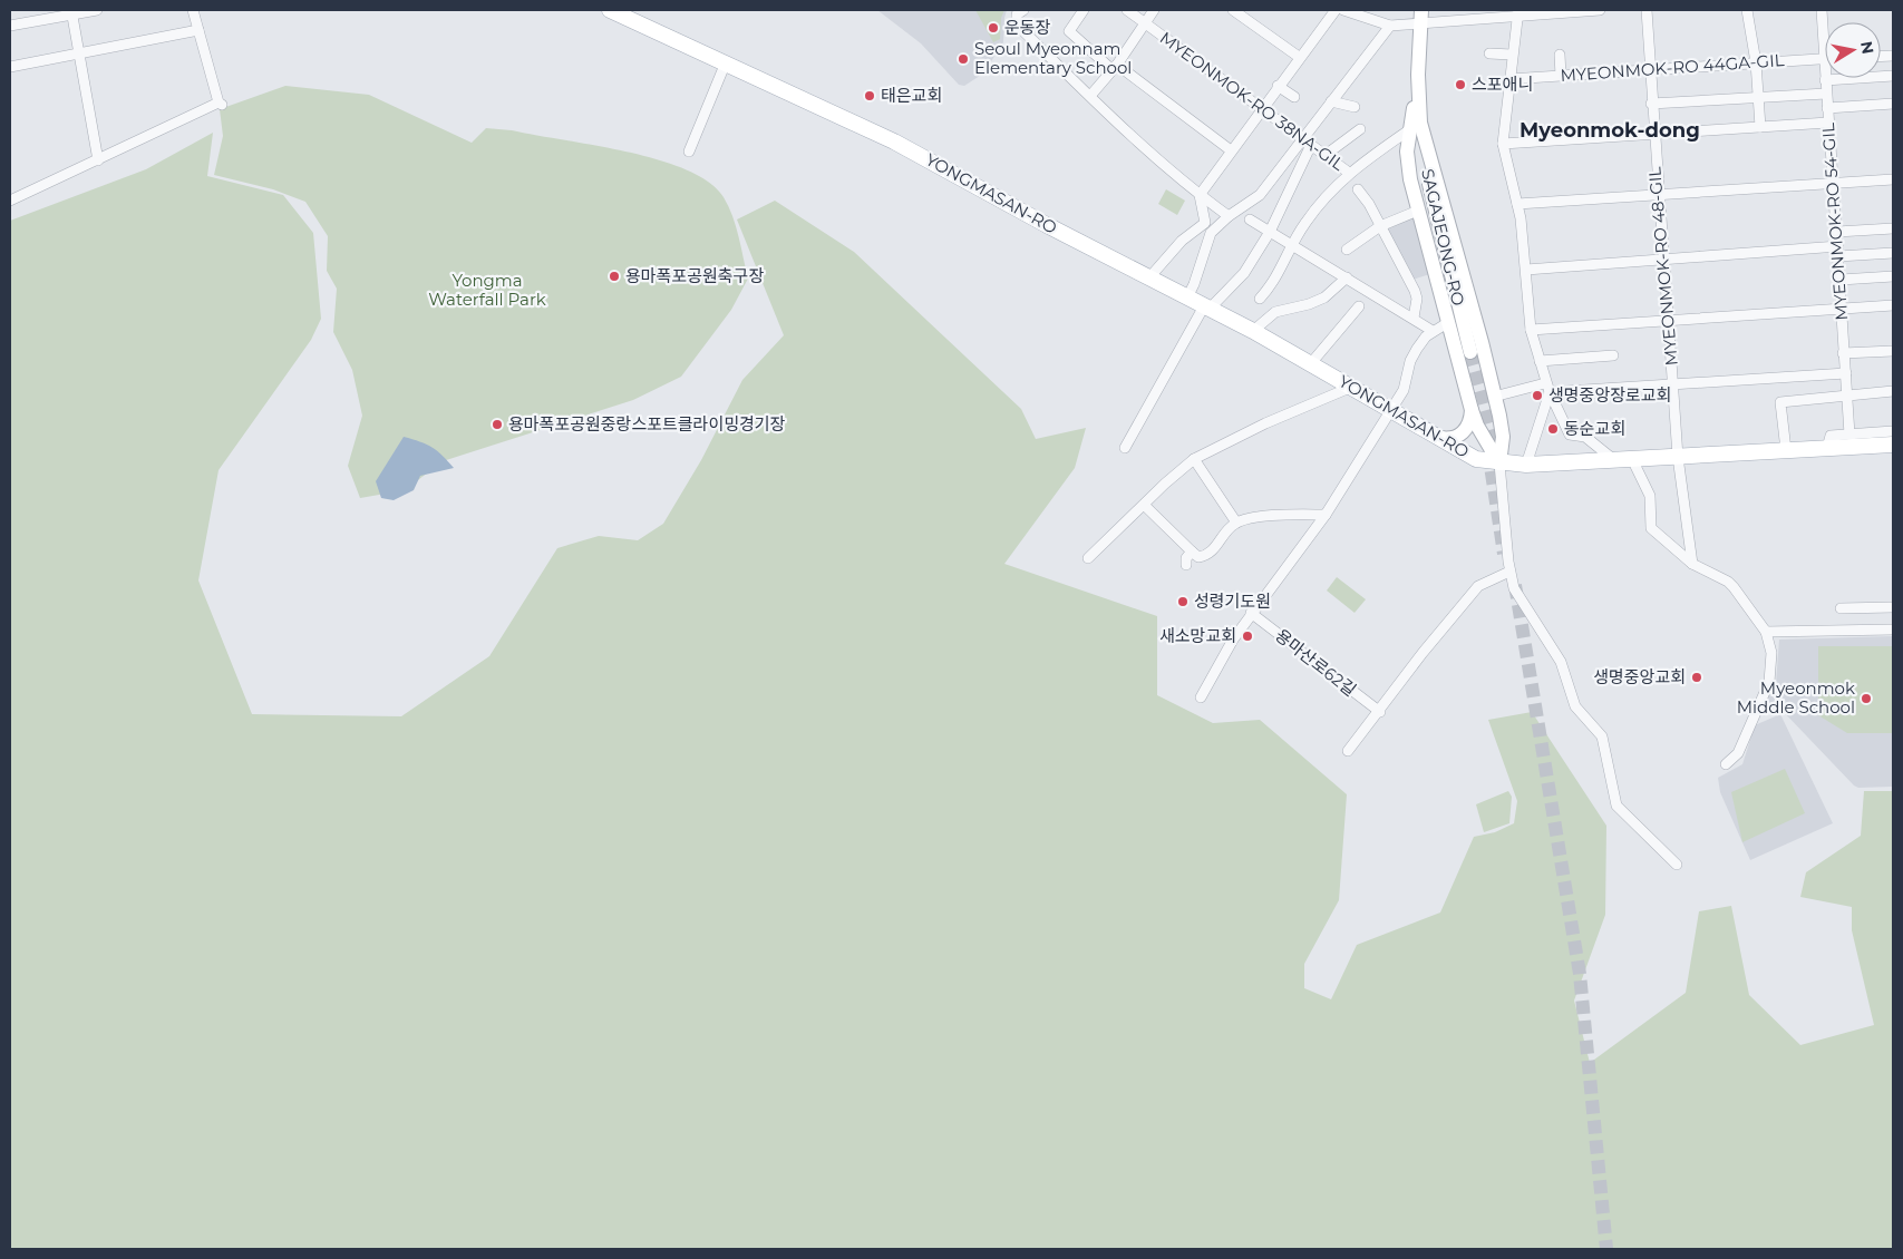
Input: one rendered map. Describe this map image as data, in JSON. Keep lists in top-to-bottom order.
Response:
{
  "streets": {
    "main road": ["YONGMASAN-RO", "SAGAJEONG-RO"],
    "street": [
      "MYEONMOK-RO 44GA-GIL",
      "MYEONMOK-RO 38NA-GIL",
      "MYEONMOK-RO 54-GIL",
      "MYEONMOK-RO 48-GIL",
      "용마산로62길"
    ]
  },
  "crossings": [
    ["MYEONMOK-RO 44GA-GIL", "MYEONMOK-RO 54-GIL"],
    ["MYEONMOK-RO 44GA-GIL", "MYEONMOK-RO 48-GIL"],
    ["YONGMASAN-RO", "MYEONMOK-RO 48-GIL"]
  ],
  "districts": ["Myeonmok-dong"],
  "parks": ["Yongma Waterfall Park"],
  "places": [
    "운동장",
    "Seoul Myeonnam Elementary School",
    "스포애니",
    "태은교회",
    "용마폭포공원축구장",
    "생명중앙장로교회",
    "용마폭포공원중랑스포트클라이밍경기장",
    "동순교회",
    "성령기도원",
    "새소망교회",
    "생명중앙교회",
    "Myeonmok Middle School"
  ],
  "north": "right"
}
